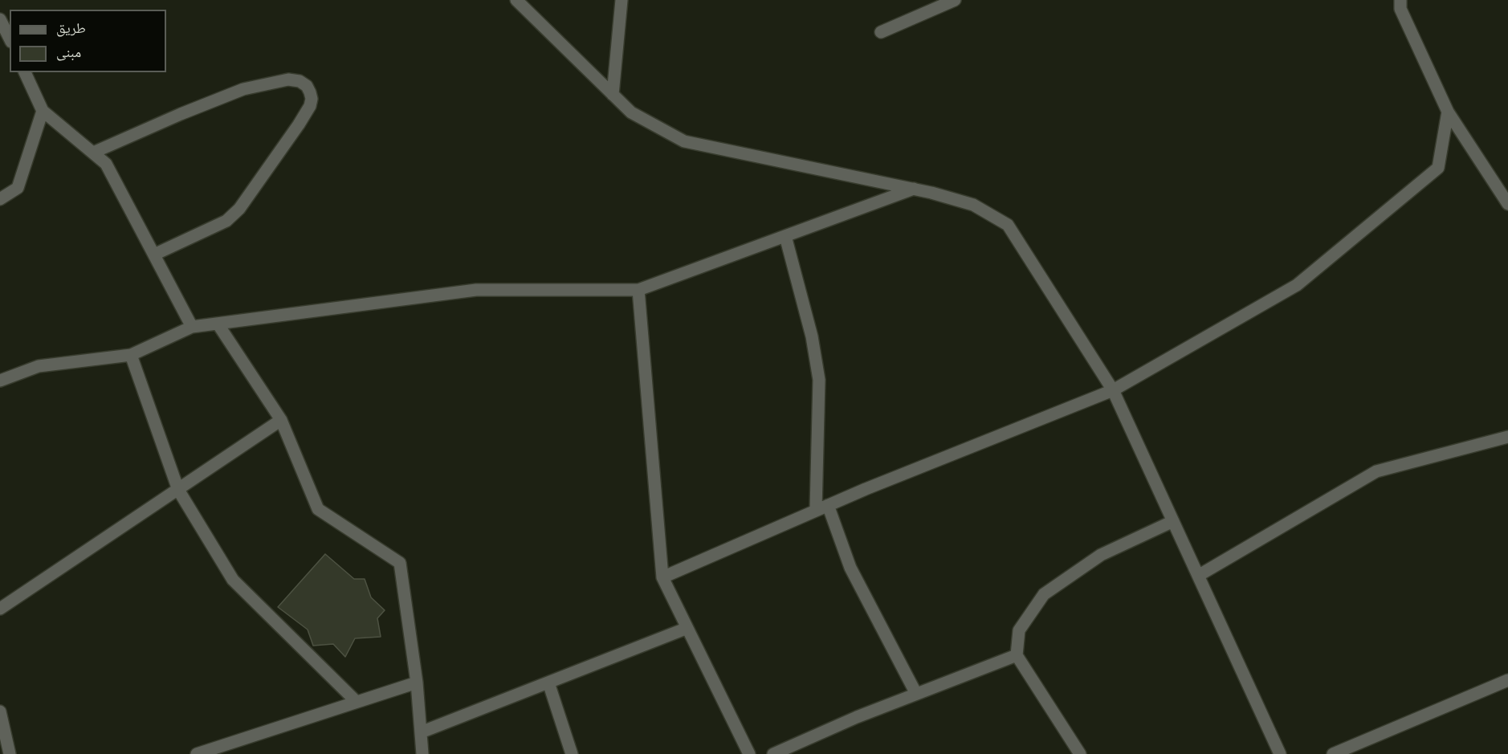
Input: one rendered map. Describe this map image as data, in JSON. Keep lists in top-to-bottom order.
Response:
{
  "legend": ["طريق", "مبنى"]
}
